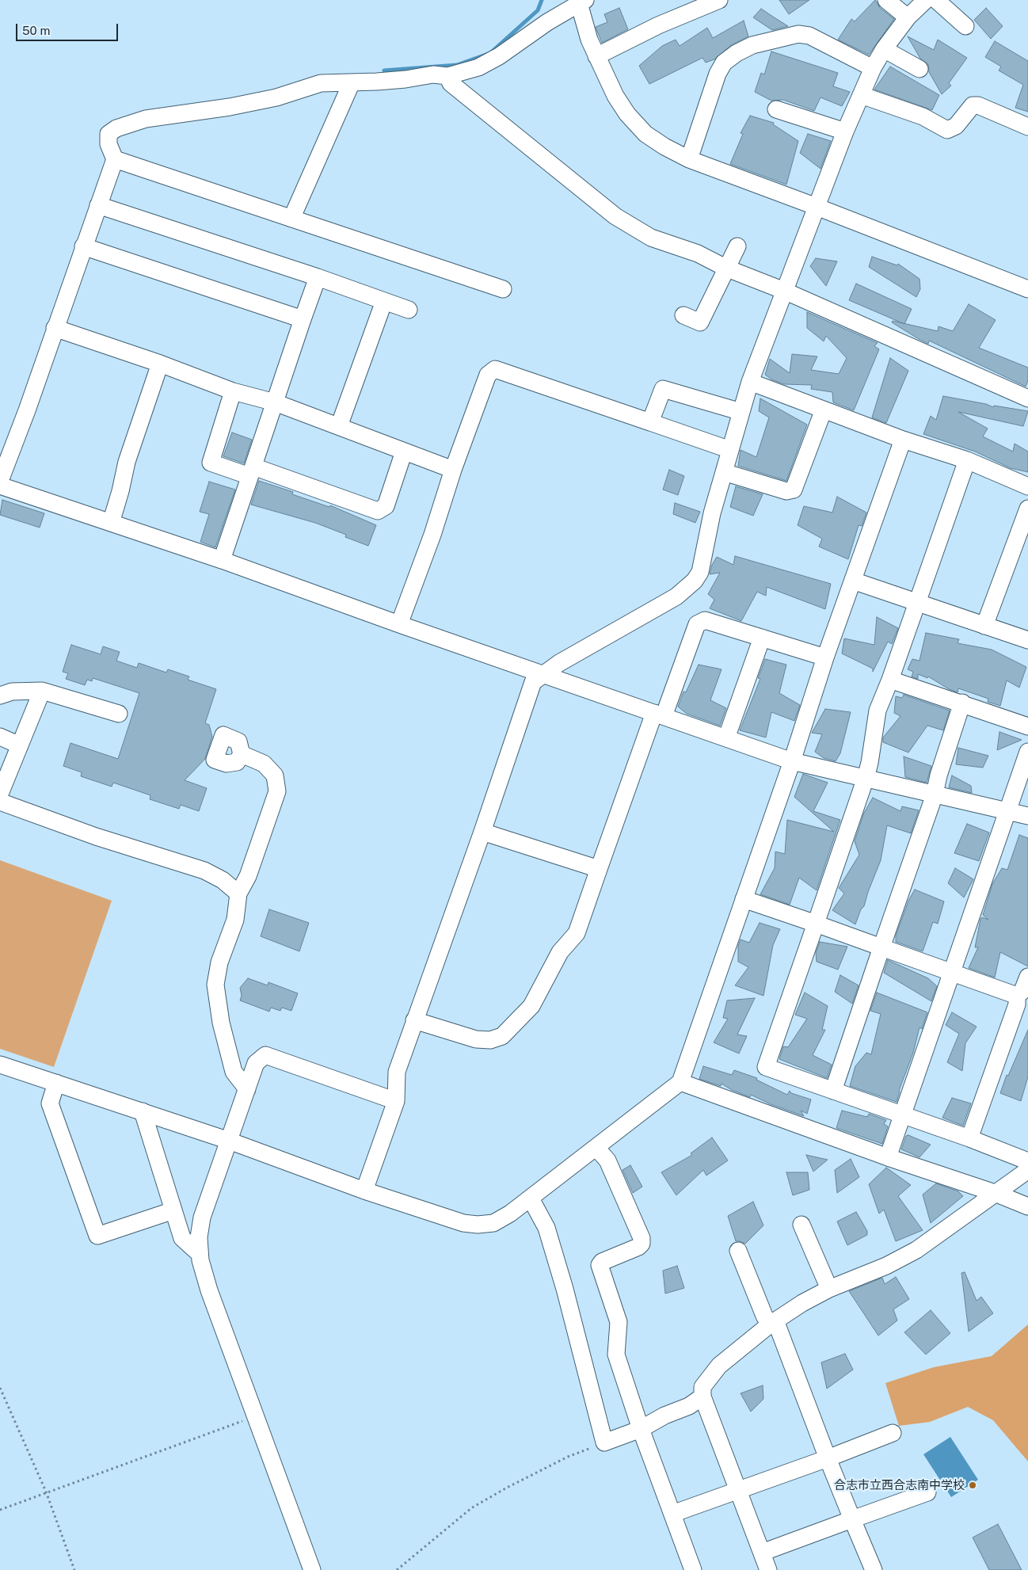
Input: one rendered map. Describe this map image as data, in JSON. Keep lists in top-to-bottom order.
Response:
{
  "places": ["合志市立西合志南中学校"],
  "scale_bar": "50 m"
}
